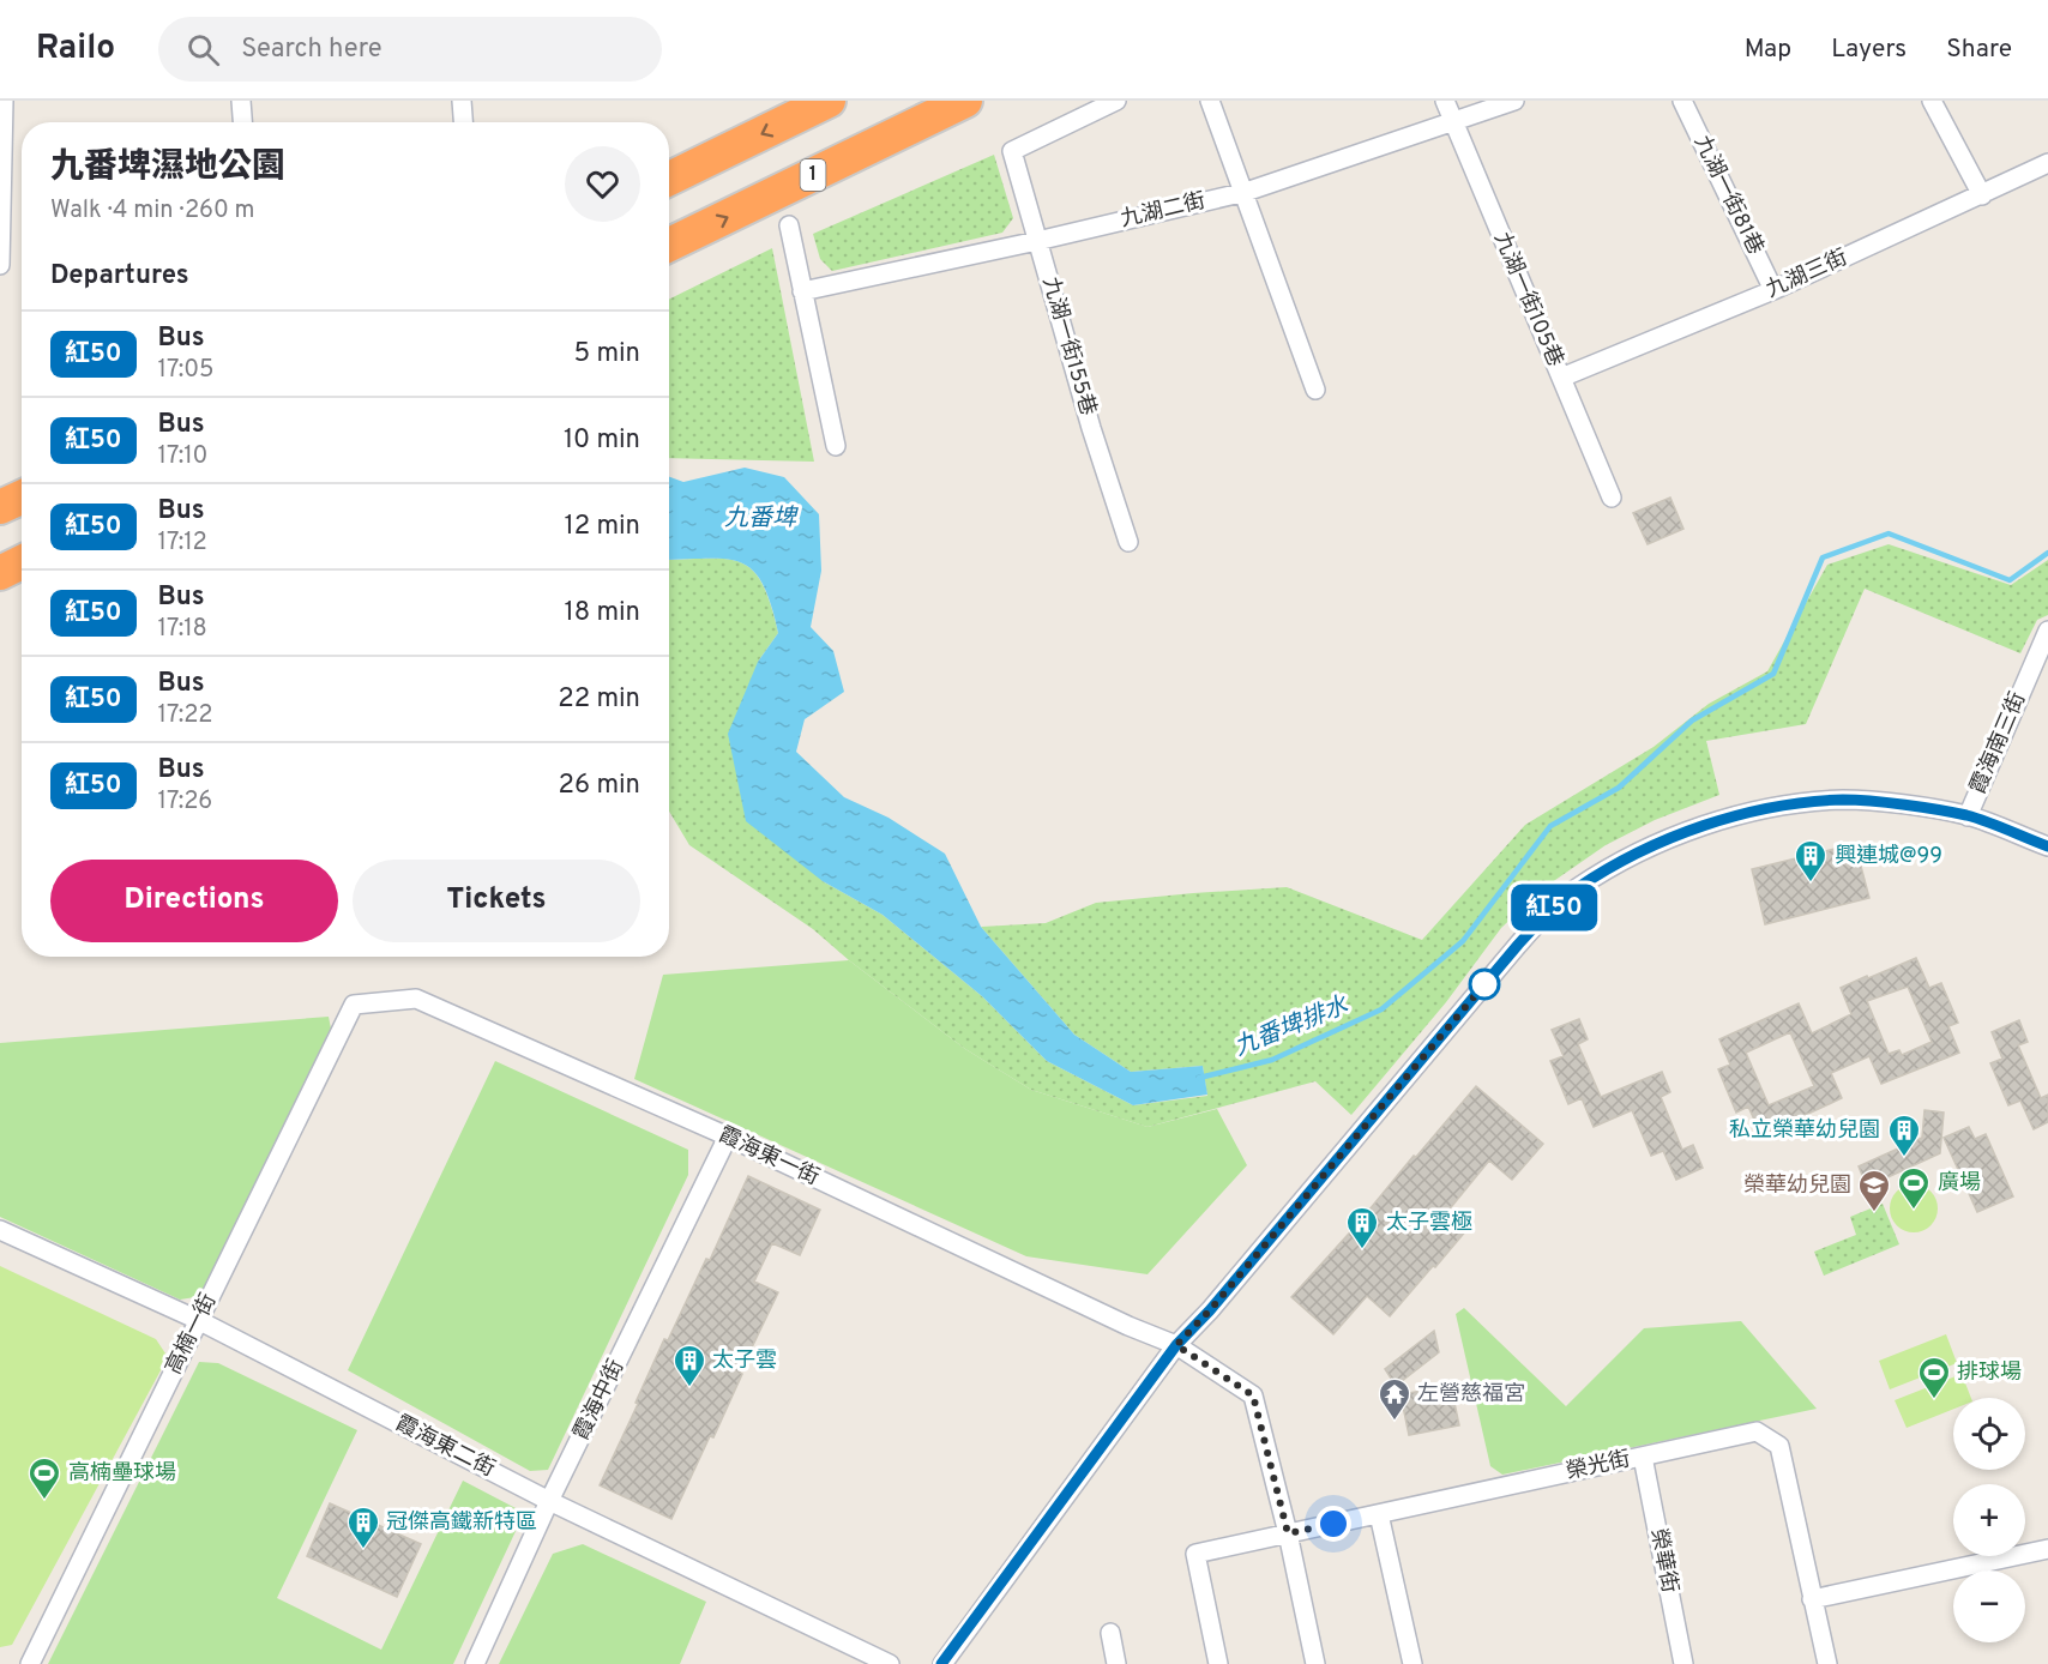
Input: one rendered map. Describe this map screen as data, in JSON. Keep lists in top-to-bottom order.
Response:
{
  "streets": {
    "highway": ["1"],
    "street": [
      "九湖一街81巷",
      "九湖二街",
      "九湖三街",
      "九湖一街105巷",
      "九湖一街155巷",
      "霞海南三街",
      "霞海東一街",
      "高楠一街",
      "霞海中街",
      "霞海東二街",
      "榮光街",
      "榮華街"
    ]
  },
  "crossings": [
    ["九湖一街81巷", "九湖三街"],
    ["九湖二街", "九湖一街105巷"],
    ["九湖二街", "九湖一街155巷"],
    ["九湖三街", "九湖一街105巷"],
    ["霞海東一街", "高楠一街"],
    ["霞海東一街", "霞海中街"],
    ["霞海東一街", "榮光街"],
    ["高楠一街", "霞海東二街"],
    ["霞海中街", "霞海東二街"],
    ["榮光街", "榮華街"]
  ],
  "water": ["九番埤", "九番埤排水"],
  "places": {
    "building": [
      "興連城@99",
      "私立榮華幼兒園",
      "太子雲極",
      "太子雲",
      "冠傑高鐵新特區"
    ],
    "sports": ["廣場", "排球場", "高楠壘球場"],
    "school or university": ["榮華幼兒園"],
    "temple": ["左營慈福宮"]
  },
  "lines": ["bus line 紅50"],
  "page": {
    "header": "Railo",
    "search": "Search here",
    "nav": ["Map", "Layers", "Share"],
    "on_map": "紅50",
    "heading": [
      ["九番埤濕地公園", "Walk · 4 min · 260 m"],
      "Departures"
    ],
    "list": [
      {
        "mark": "紅50",
        "name": "Bus",
        "note": "17:05",
        "value": "5 min"
      },
      {
        "mark": "紅50",
        "name": "Bus",
        "note": "17:10",
        "value": "10 min"
      },
      {
        "mark": "紅50",
        "name": "Bus",
        "note": "17:12",
        "value": "12 min"
      },
      {
        "mark": "紅50",
        "name": "Bus",
        "note": "17:18",
        "value": "18 min"
      },
      {
        "mark": "紅50",
        "name": "Bus",
        "note": "17:22",
        "value": "22 min"
      },
      {
        "mark": "紅50",
        "name": "Bus",
        "note": "17:26",
        "value": "26 min"
      }
    ],
    "buttons": ["Directions", "Tickets"],
    "map_buttons": ["+", "−"]
  }
}
